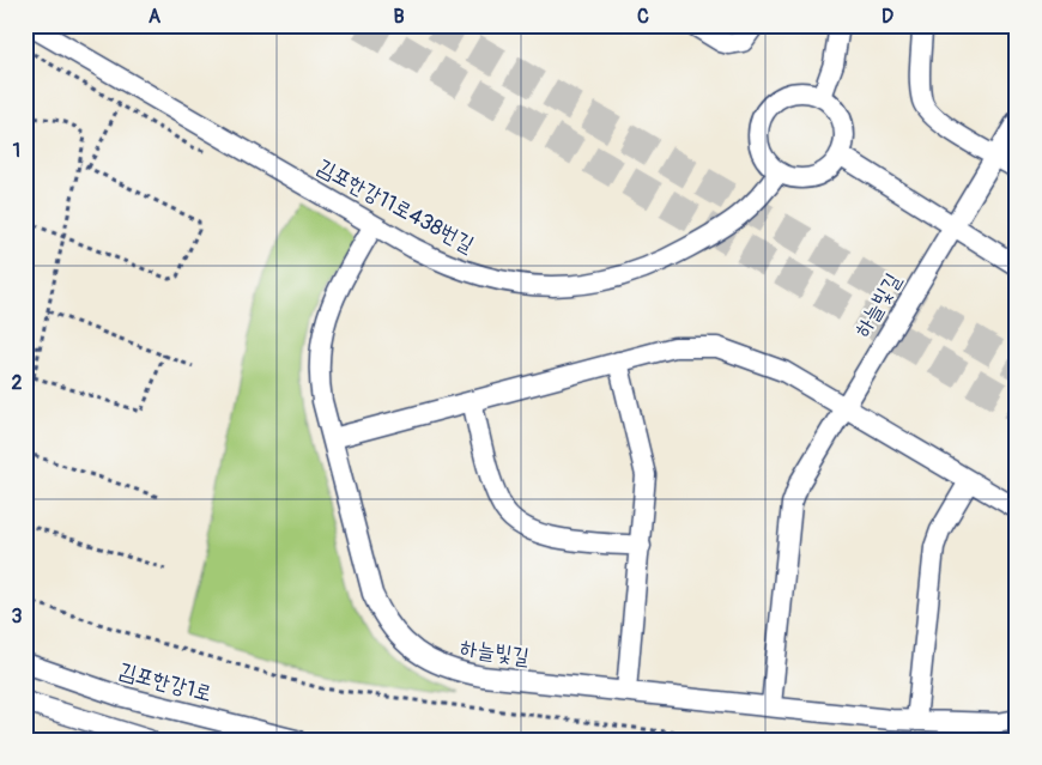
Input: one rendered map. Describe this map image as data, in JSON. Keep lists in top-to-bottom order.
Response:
{
  "streets": {
    "street": ["김포한강11로438번길", "하늘빛길", "김포한강1로"]
  },
  "crossings": [
    ["김포한강11로438번길", "하늘빛길"]
  ],
  "grid": {
    "columns": [
      "A",
      "B",
      "C",
      "D"
    ],
    "rows": ["1", "2", "3"]
  }
}
